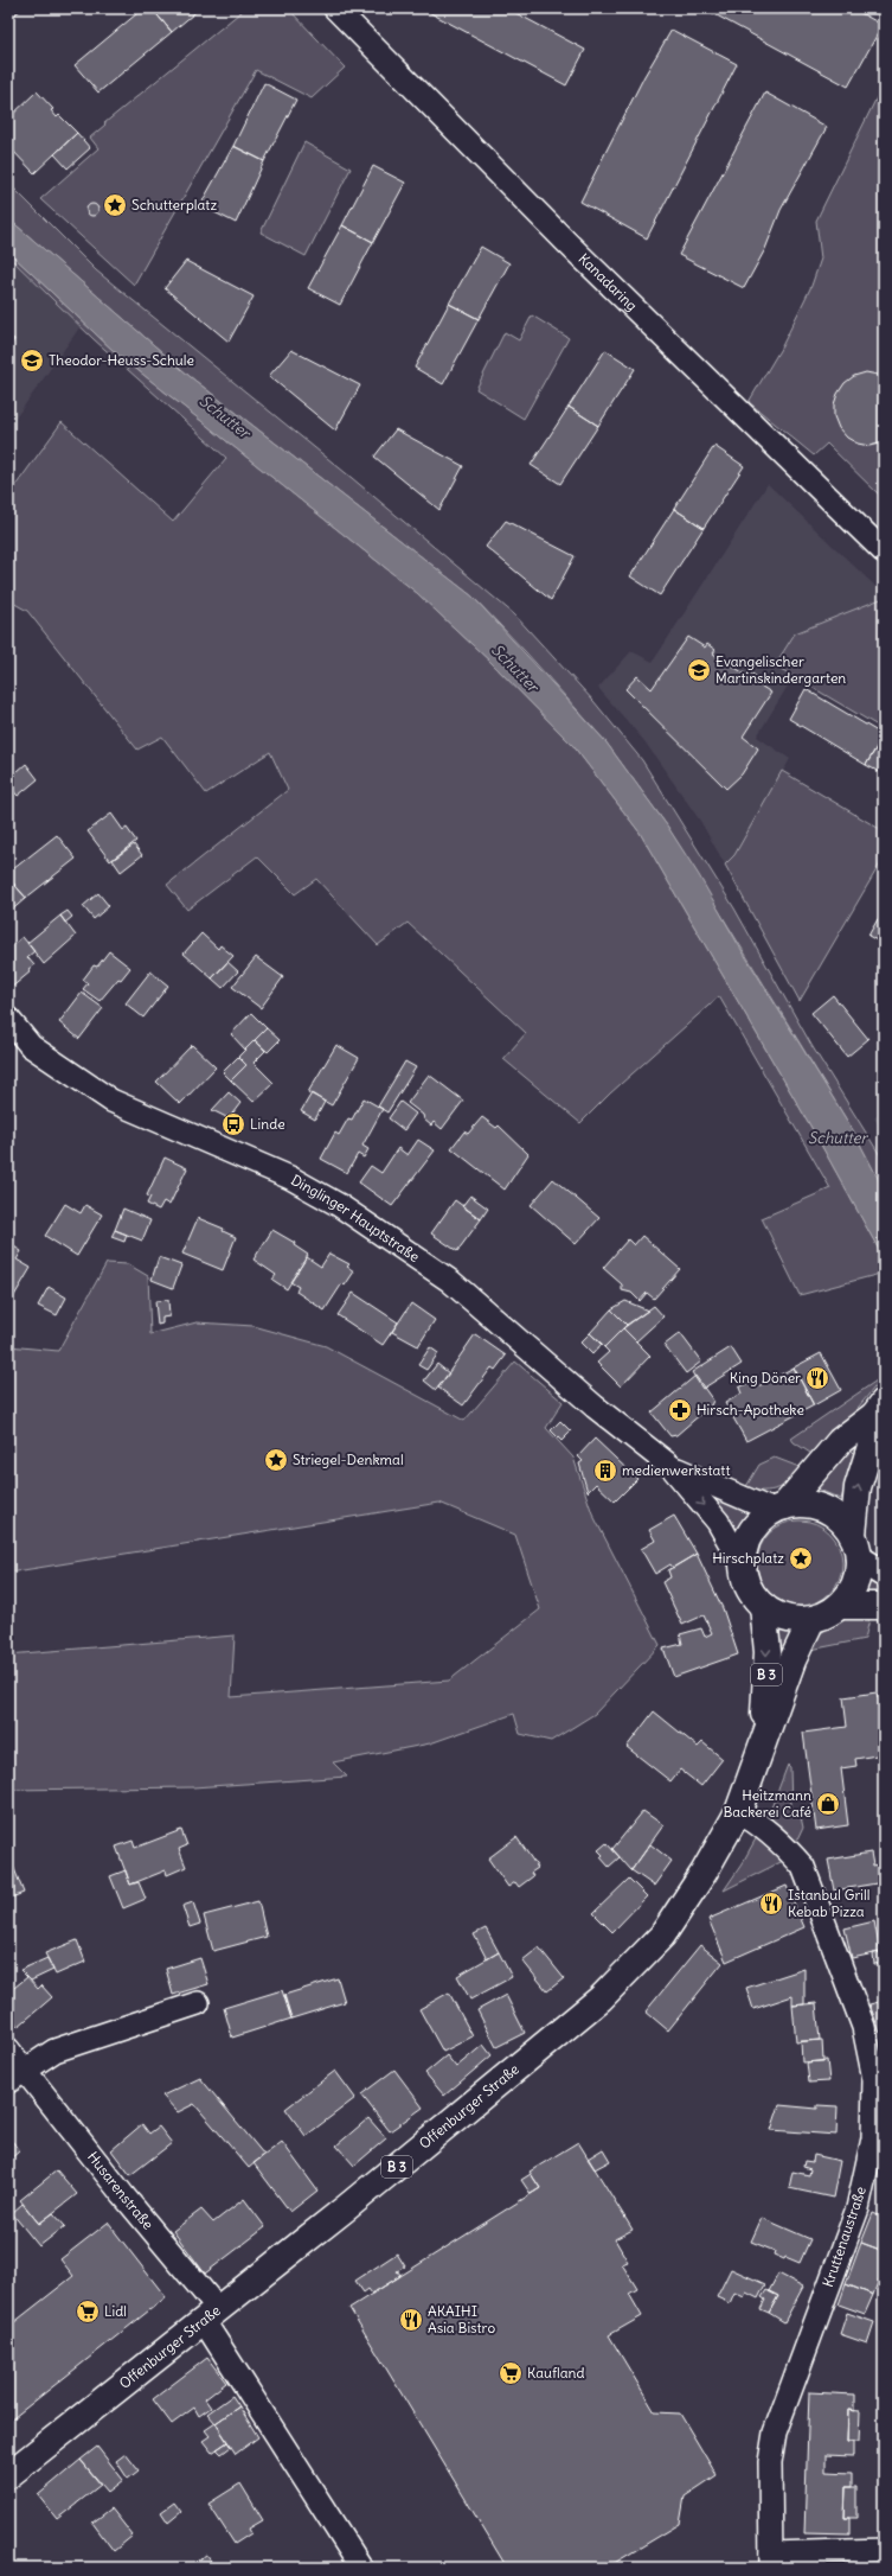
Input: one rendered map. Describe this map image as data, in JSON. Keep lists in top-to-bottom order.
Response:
{
  "streets": {
    "main road": ["B 3", "Offenburger Straße"],
    "street": [
      "Kanadaring",
      "Dinglinger Hauptstraße",
      "Husarenstraße",
      "Kruttenaustraße"
    ]
  },
  "crossings": [
    ["Dinglinger Hauptstraße", "Offenburger Straße"],
    ["Offenburger Straße", "Husarenstraße"],
    ["Offenburger Straße", "Kruttenaustraße"]
  ],
  "water": ["Schutter"],
  "places": {
    "place": ["Schutterplatz", "Striegel-Denkmal", "Hirschplatz"],
    "school or university": ["Theodor-Heuss-Schule", "Evangelischer Martinskindergarten"],
    "bus stop": ["Linde"],
    "restaurant": ["King Döner", "Istanbul Grill Kebab Pizza", "AKAIHI Asia Bistro"],
    "pharmacy": ["Hirsch-Apotheke"],
    "building": ["medienwerkstatt"],
    "shop": ["Heitzmann Backerei Café"],
    "supermarket": ["Lidl", "Kaufland"]
  }
}
